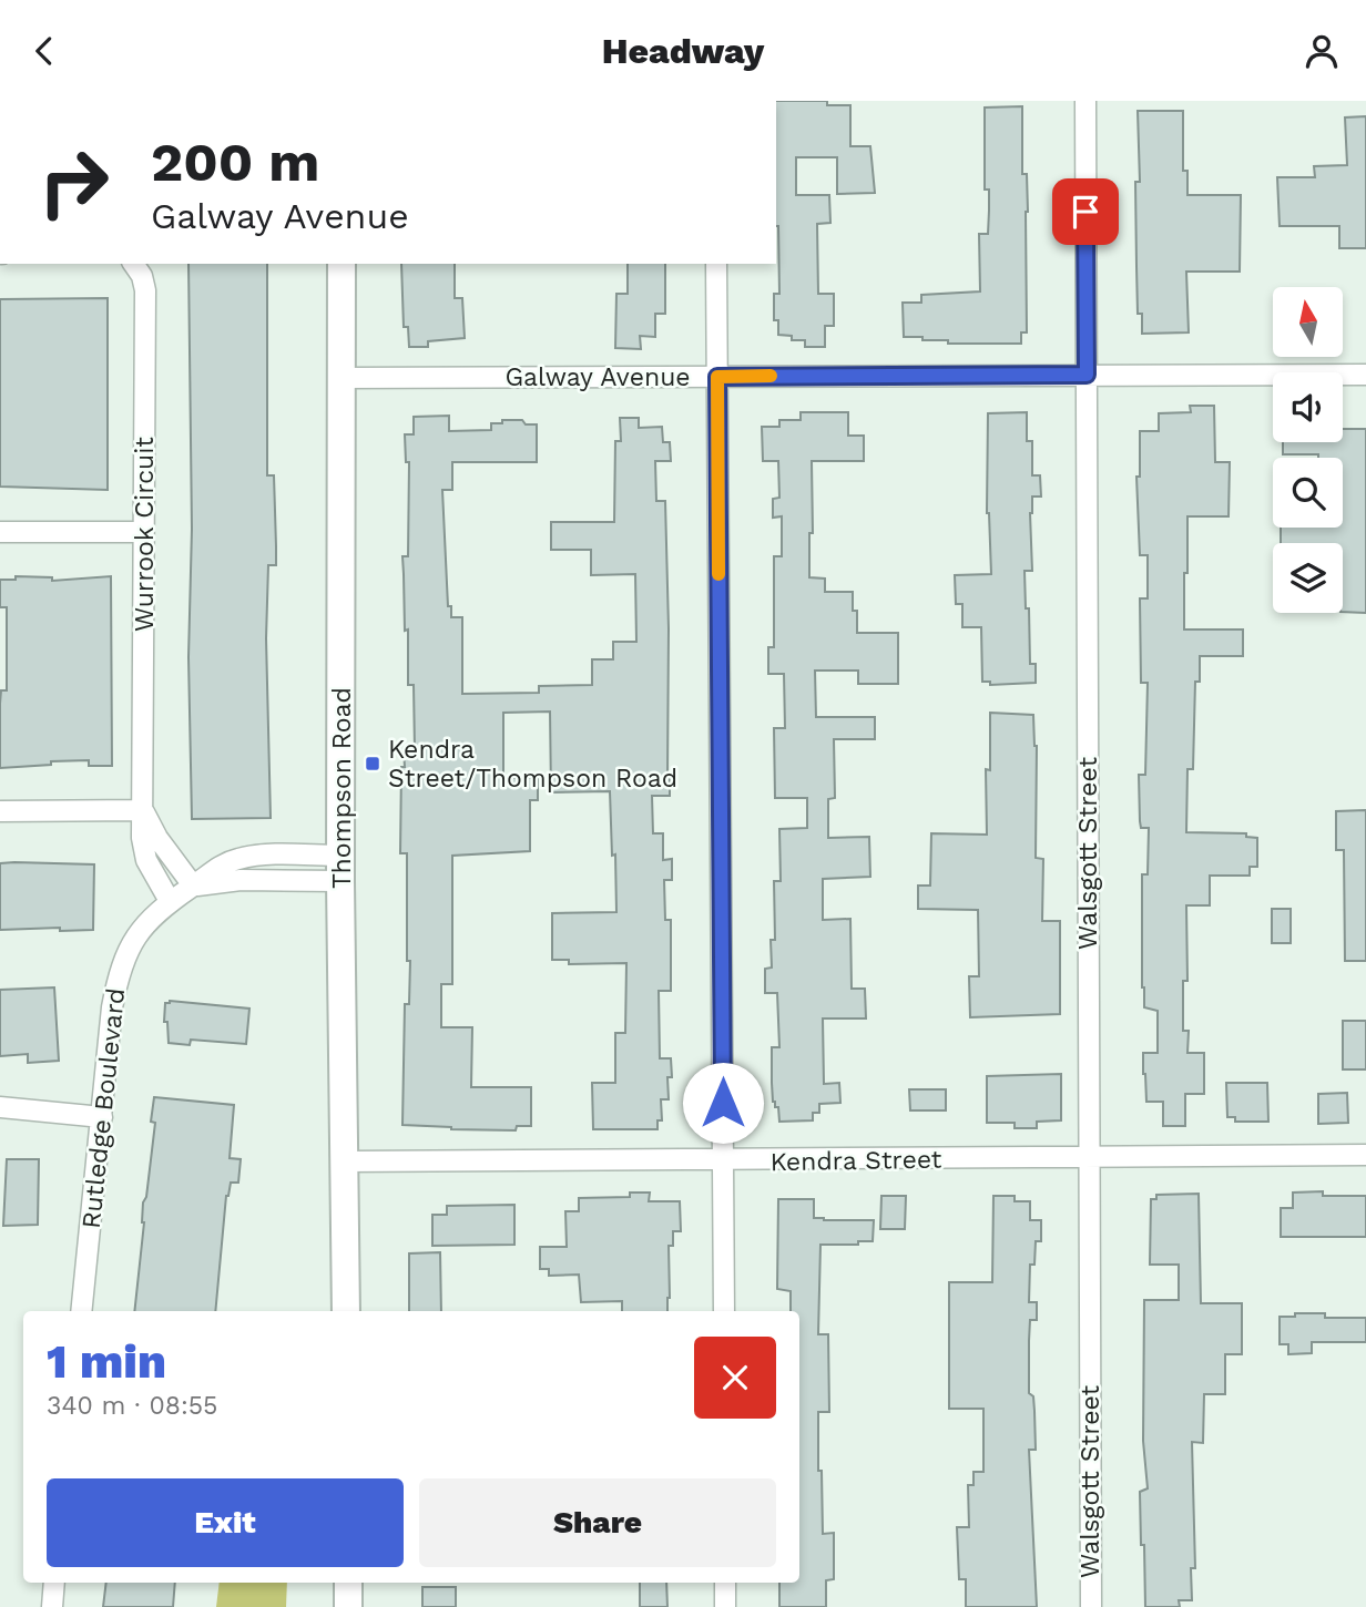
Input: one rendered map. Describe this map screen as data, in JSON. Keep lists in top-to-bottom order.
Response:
{
  "streets": {
    "main road": ["Thompson Road"],
    "street": [
      "Galway Avenue",
      "Wurrook Circuit",
      "Walsgott Street",
      "Rutledge Boulevard",
      "Kendra Street"
    ]
  },
  "crossings": [
    ["Galway Avenue", "Thompson Road"],
    ["Galway Avenue", "Walsgott Street"],
    ["Wurrook Circuit", "Rutledge Boulevard"],
    ["Thompson Road", "Rutledge Boulevard"],
    ["Thompson Road", "Kendra Street"],
    ["Walsgott Street", "Kendra Street"]
  ],
  "places": {
    "transit": ["Kendra Street/Thompson Road"]
  },
  "north": "top",
  "page": {
    "header": "Headway",
    "turn": ["200 m", "Galway Avenue"],
    "heading": ["1 min", "340 m · 08:55"],
    "buttons": ["Exit", "Share"]
  }
}
